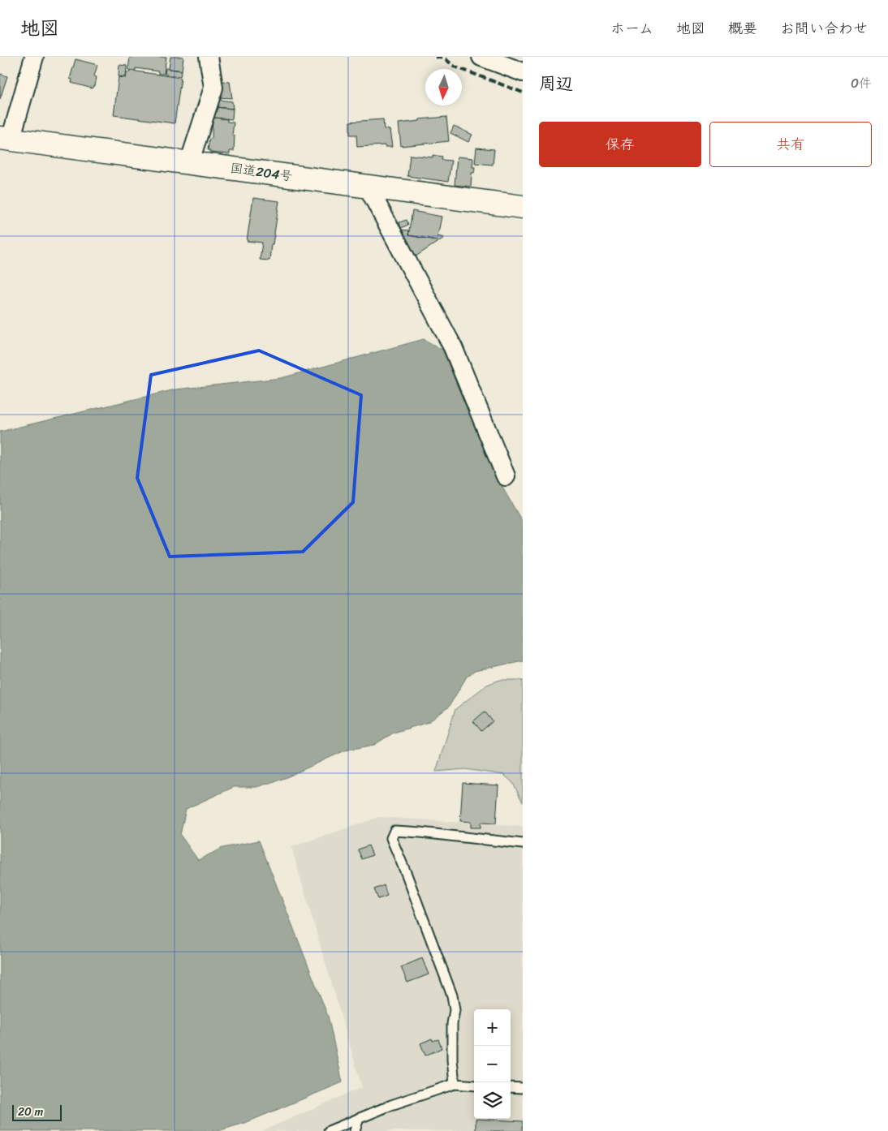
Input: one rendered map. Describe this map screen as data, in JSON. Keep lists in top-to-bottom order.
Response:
{
  "streets": {
    "highway": ["国道204号"]
  },
  "scale_bar": "20 m",
  "north": "bottom",
  "page": {
    "header": "地図",
    "nav": [
      "ホーム",
      "地図",
      "概要",
      "お問い合わせ"
    ],
    "heading": ["周辺", "0件"],
    "buttons": ["保存", "共有"],
    "map_buttons": ["+", "−"],
    "scale": "20 m"
  }
}
